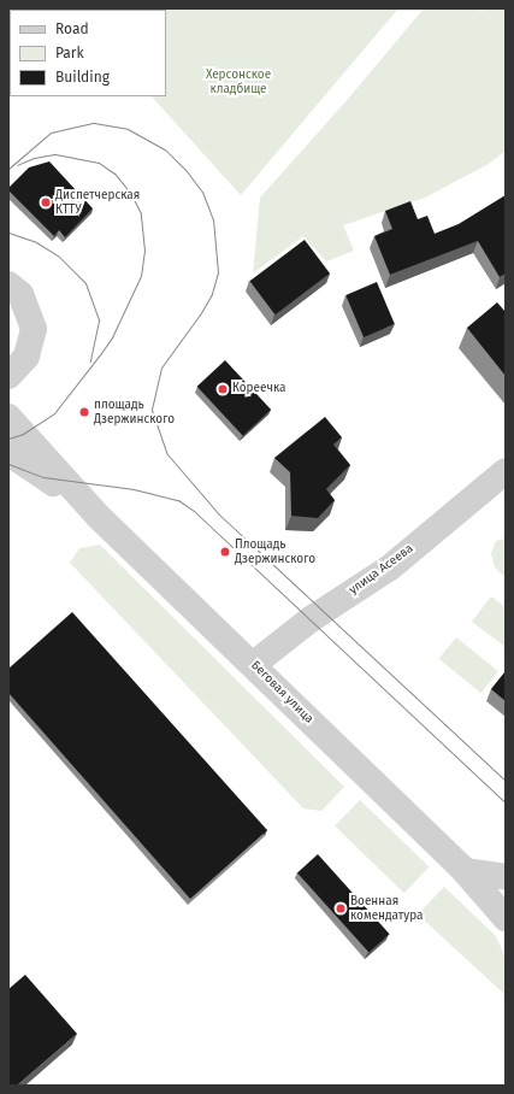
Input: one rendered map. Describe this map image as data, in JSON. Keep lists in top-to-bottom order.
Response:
{
  "streets": {
    "street": ["улица Асеева", "Беговая улица"]
  },
  "crossings": [
    ["улица Асеева", "Беговая улица"]
  ],
  "parks": ["Херсонское кладбище"],
  "places": [
    "Диспетчерская КТТУ",
    "Кореечка",
    "площадь Дзержинского",
    "Площадь Дзержинского",
    "Военная комендатура"
  ],
  "legend": ["Road", "Park", "Building"]
}
